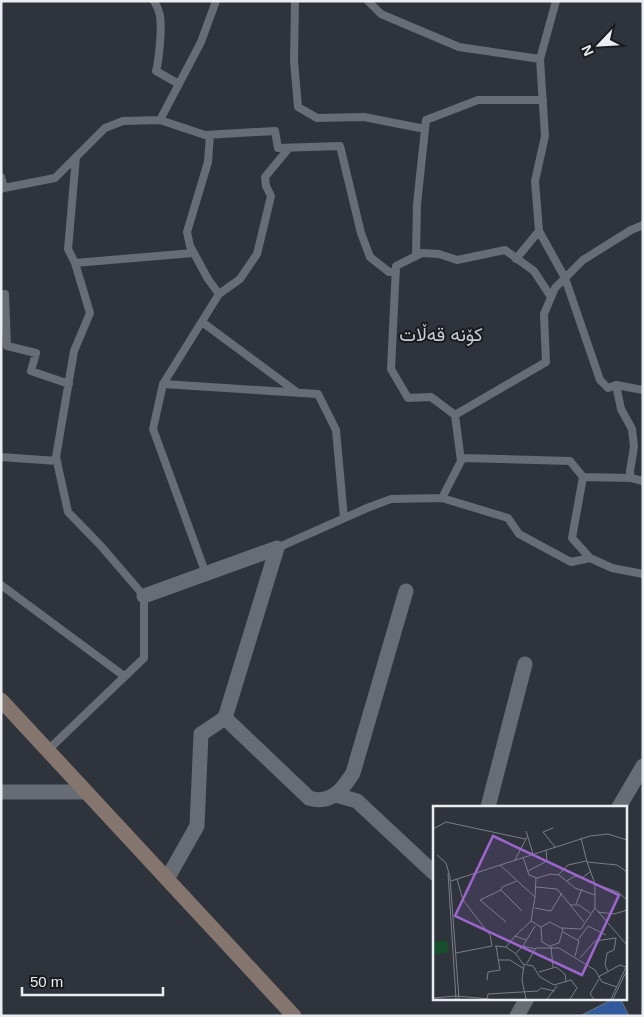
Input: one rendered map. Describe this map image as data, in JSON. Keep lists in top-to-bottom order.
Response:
{
  "districts": ["کۆنە قەڵات"],
  "scale_bar": "50 m",
  "north": "bottom left"
}
